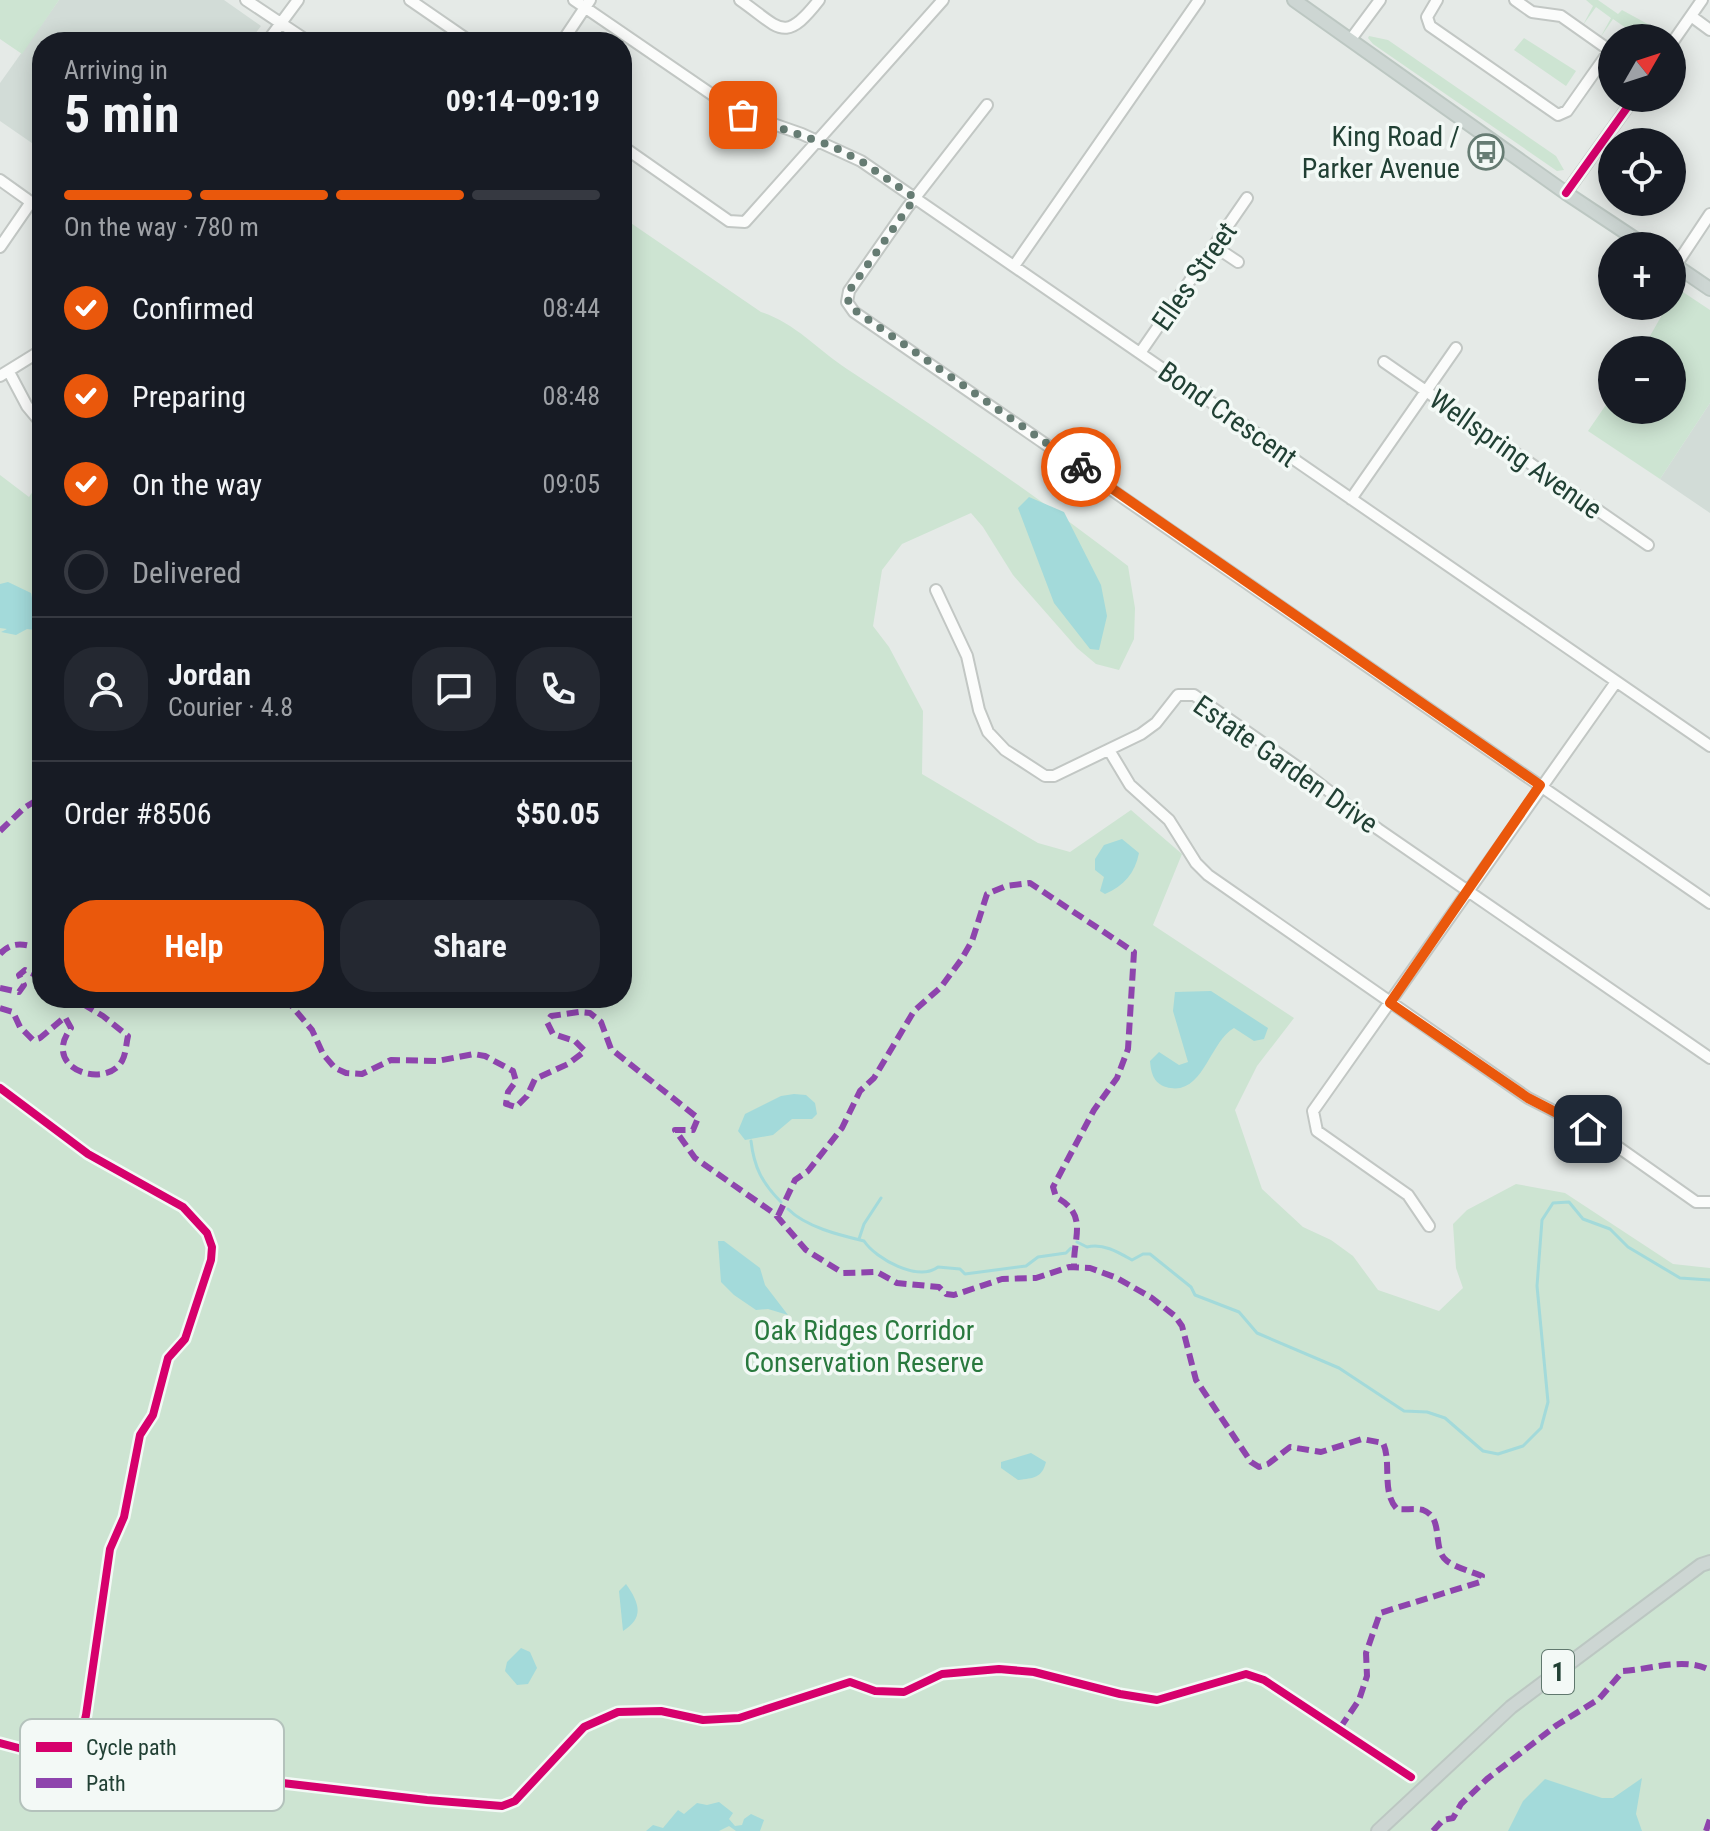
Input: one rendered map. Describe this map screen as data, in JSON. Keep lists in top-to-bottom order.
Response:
{
  "streets": {
    "main road": ["1"],
    "street": [
      "Elles Street",
      "Bond Crescent",
      "Wellspring Avenue",
      "Estate Garden Drive"
    ]
  },
  "crossings": [
    ["Elles Street", "Bond Crescent"]
  ],
  "parks": ["Oak Ridges Corridor Conservation Reserve"],
  "places": {
    "bus stop": ["King Road / Parker Avenue"]
  },
  "legend": ["Cycle path", "Path"],
  "north": "top right",
  "page": {
    "map_buttons": ["+", "−"],
    "heading": ["5 min", "Arriving in", "09:14–09:19"],
    "panel": [
      "Jordan",
      "Courier · 4.8",
      "Order #8506",
      "$50.05"
    ],
    "bar": "On the way · 780 m",
    "list": [
      ["Confirmed", "08:44"],
      ["Preparing", "08:48"],
      ["On the way", "09:05"],
      "Delivered"
    ],
    "buttons": ["Help", "Share"]
  }
}
